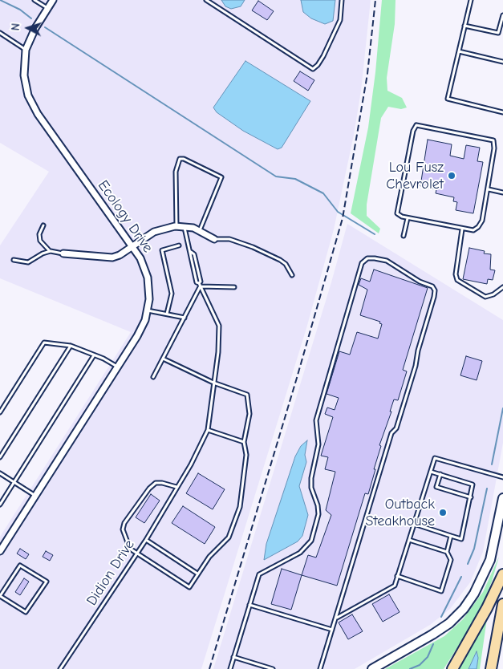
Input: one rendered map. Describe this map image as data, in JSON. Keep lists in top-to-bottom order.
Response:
{
  "streets": {
    "street": ["Ecology Drive"],
    "lane": ["Didion Drive"]
  },
  "places": ["Lou Fusz Chevrolet", "Outback Steakhouse"],
  "north": "left"
}
